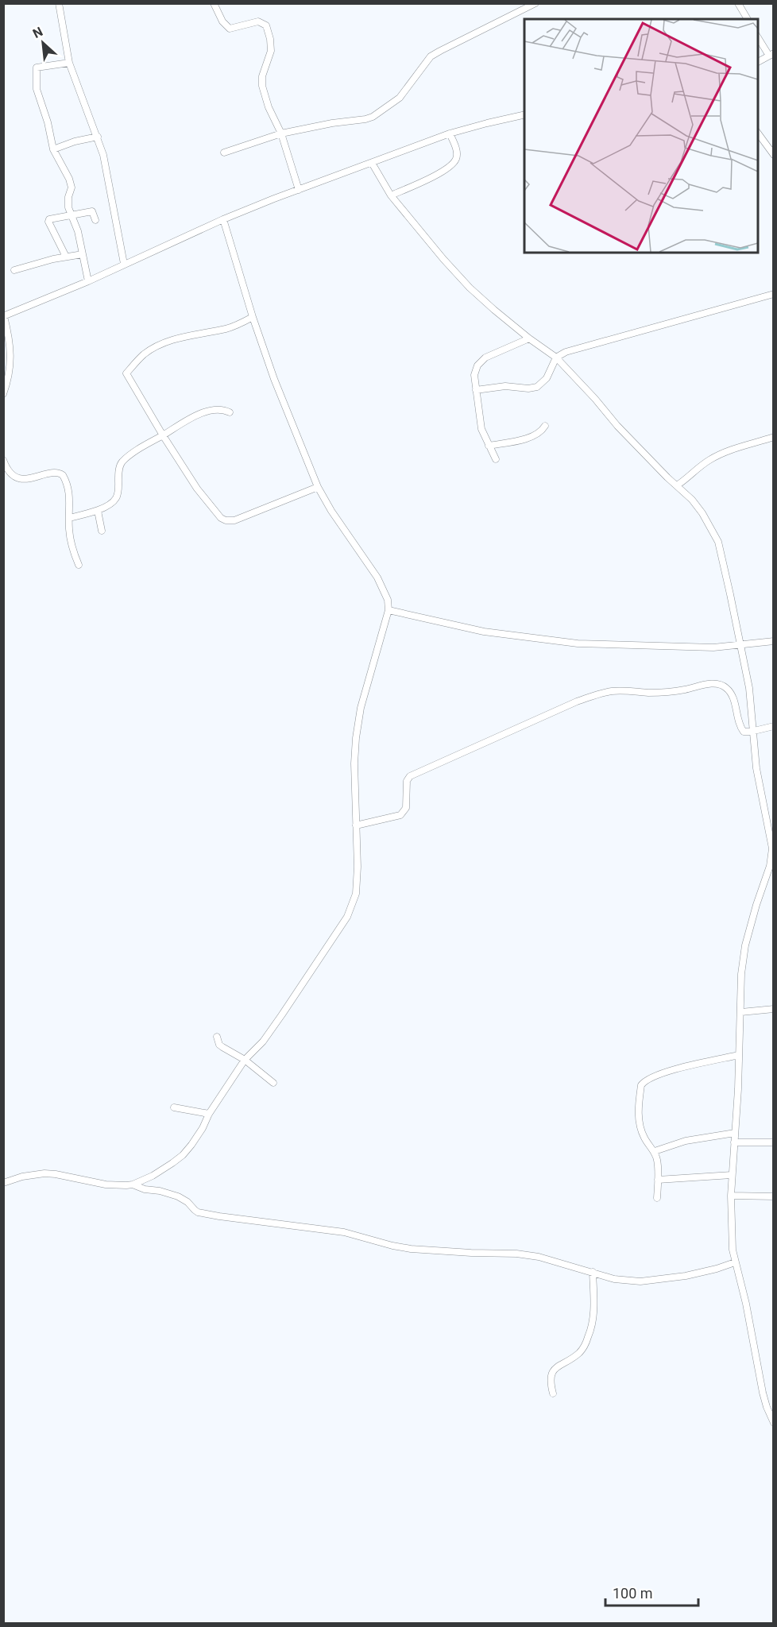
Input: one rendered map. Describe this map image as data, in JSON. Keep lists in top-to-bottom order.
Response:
{
  "scale_bar": "100 m",
  "north": "top left"
}
